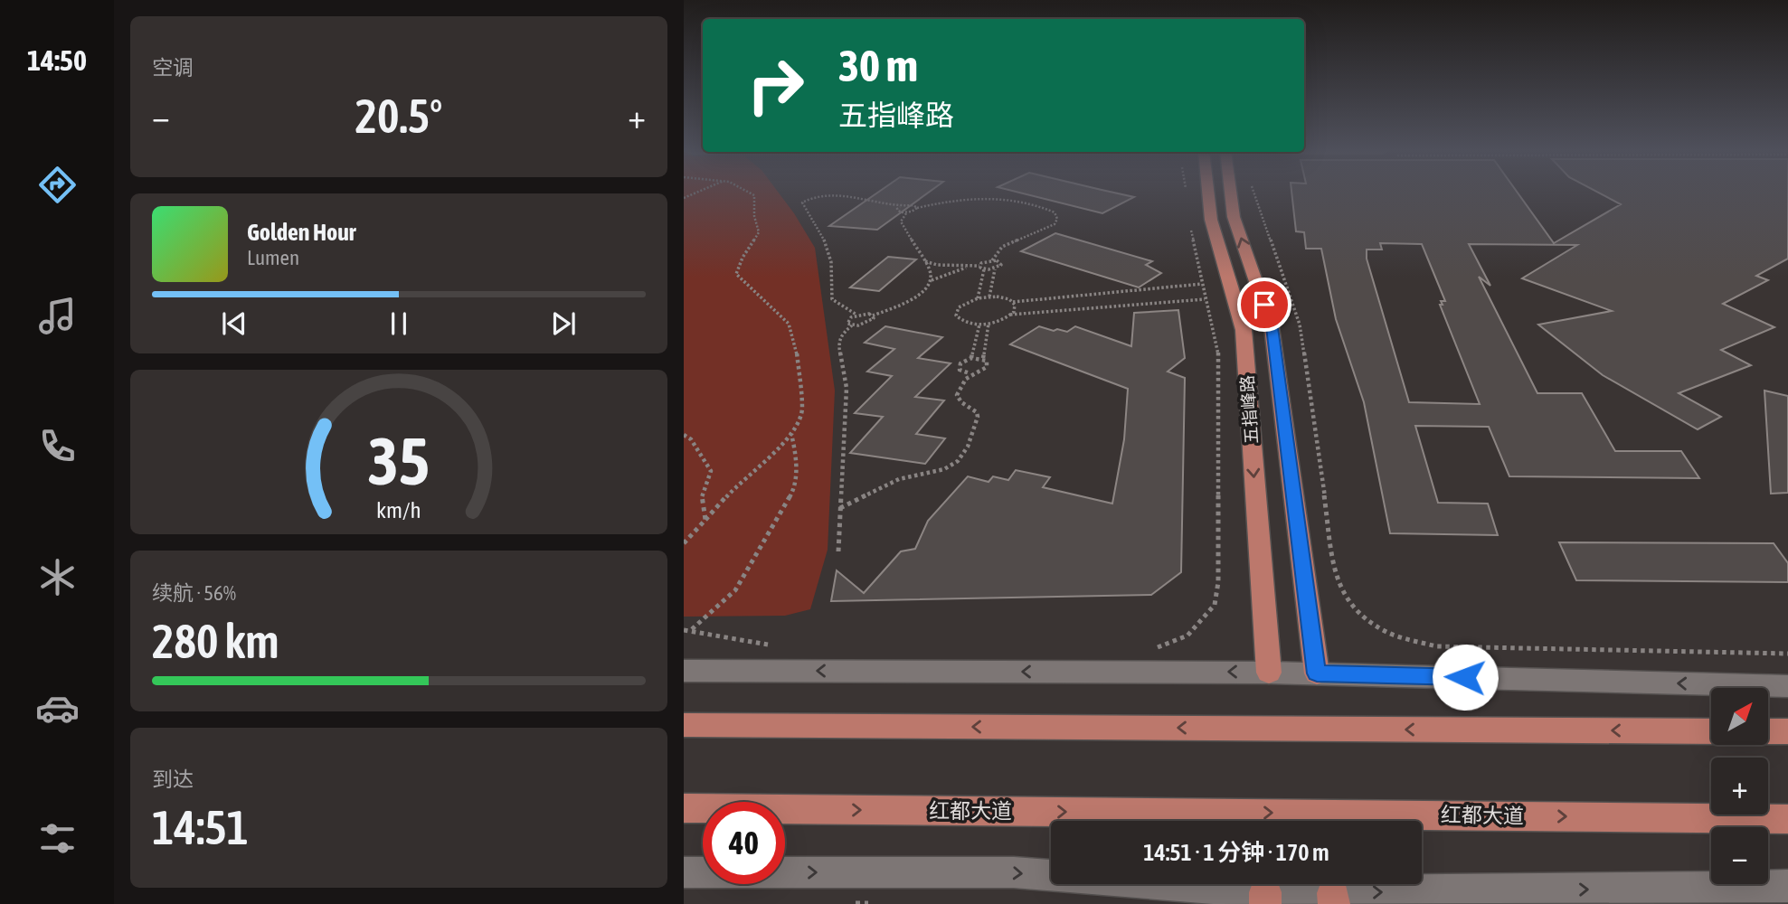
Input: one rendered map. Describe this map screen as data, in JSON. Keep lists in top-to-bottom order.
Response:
{
  "streets": {
    "main road": ["五指峰路", "红都大道"]
  },
  "north": "top right",
  "page": {
    "tabs": "14:50",
    "tile": [
      "空调",
      ["续航 · 56%", "280 km"],
      ["到达", "14:51"]
    ],
    "turn": ["30 m", "五指峰路"],
    "heat": ["−", "20.5°", "+"],
    "song": ["Golden Hour", "Lumen"],
    "map_buttons": ["+", "−"],
    "limit": "40",
    "trip": "14:51 · 1 分钟 · 170 m",
    "gauge": ["35", "km/h"]
  }
}
